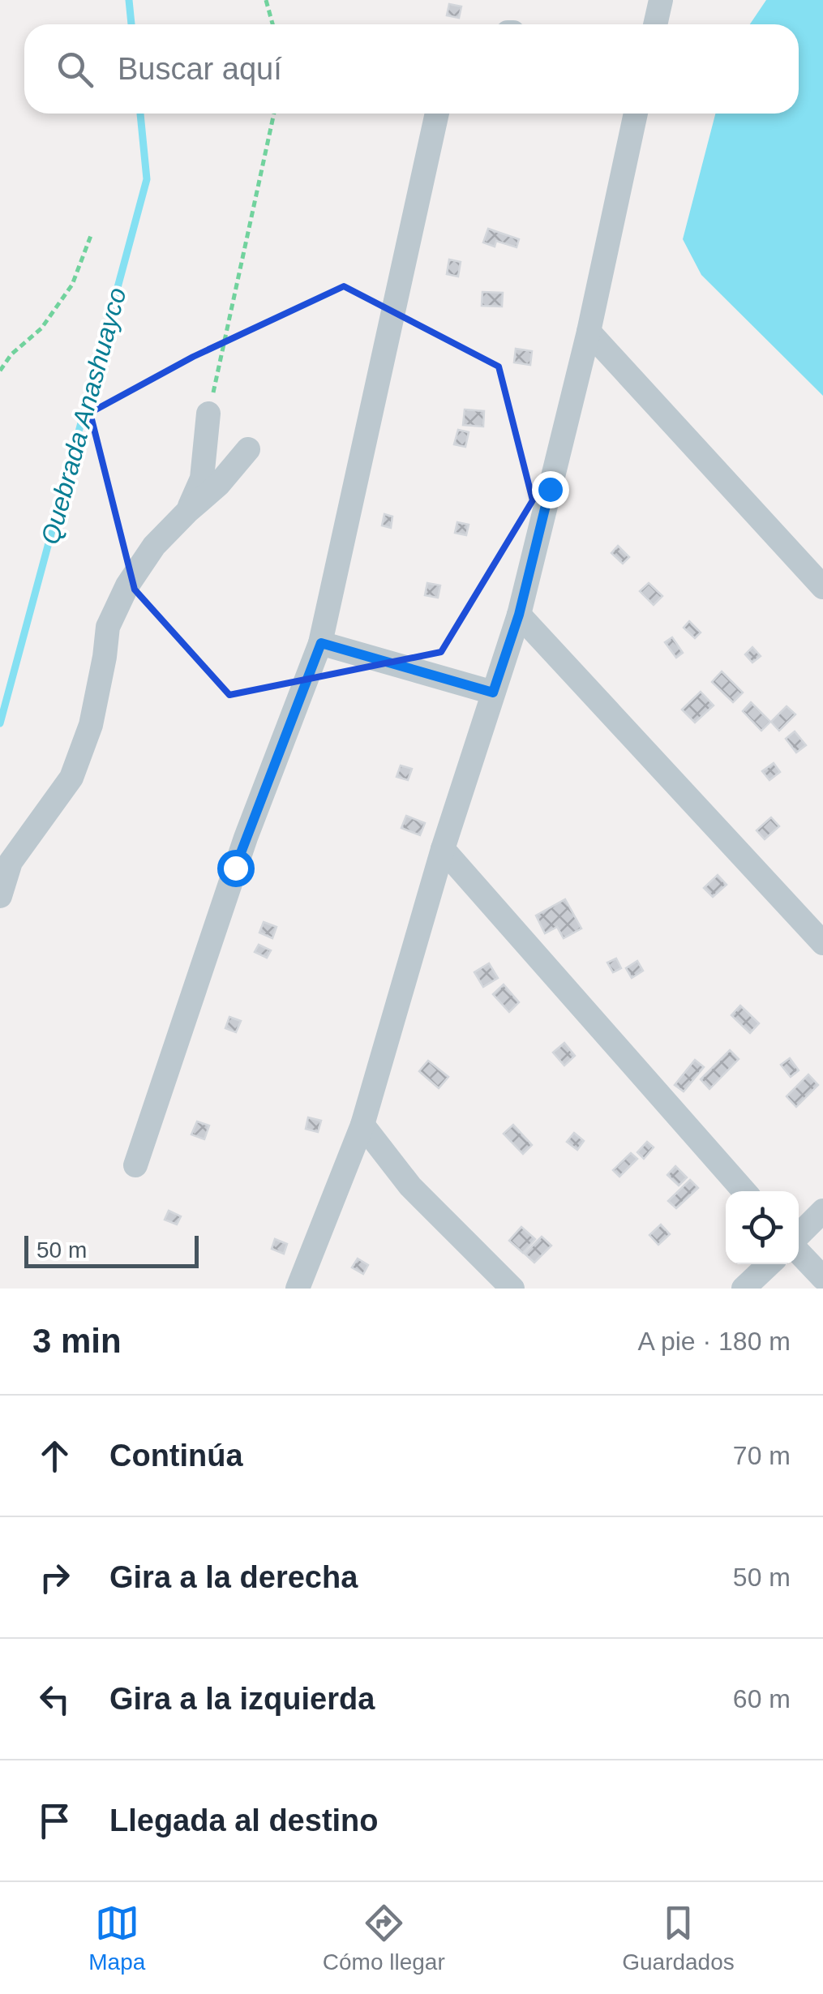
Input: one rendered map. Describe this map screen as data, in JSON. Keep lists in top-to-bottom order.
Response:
{
  "water": ["Quebrada Anashuayco"],
  "scale_bar": "50 m",
  "page": {
    "search": "Buscar aquí",
    "scale": "50 m",
    "heading": ["3 min", "A pie · 180 m"],
    "list": [
      ["Continúa", "70 m"],
      ["Gira a la derecha", "50 m"],
      ["Gira a la izquierda", "60 m"],
      "Llegada al destino"
    ],
    "nav": ["Mapa", "Cómo llegar", "Guardados"]
  }
}
